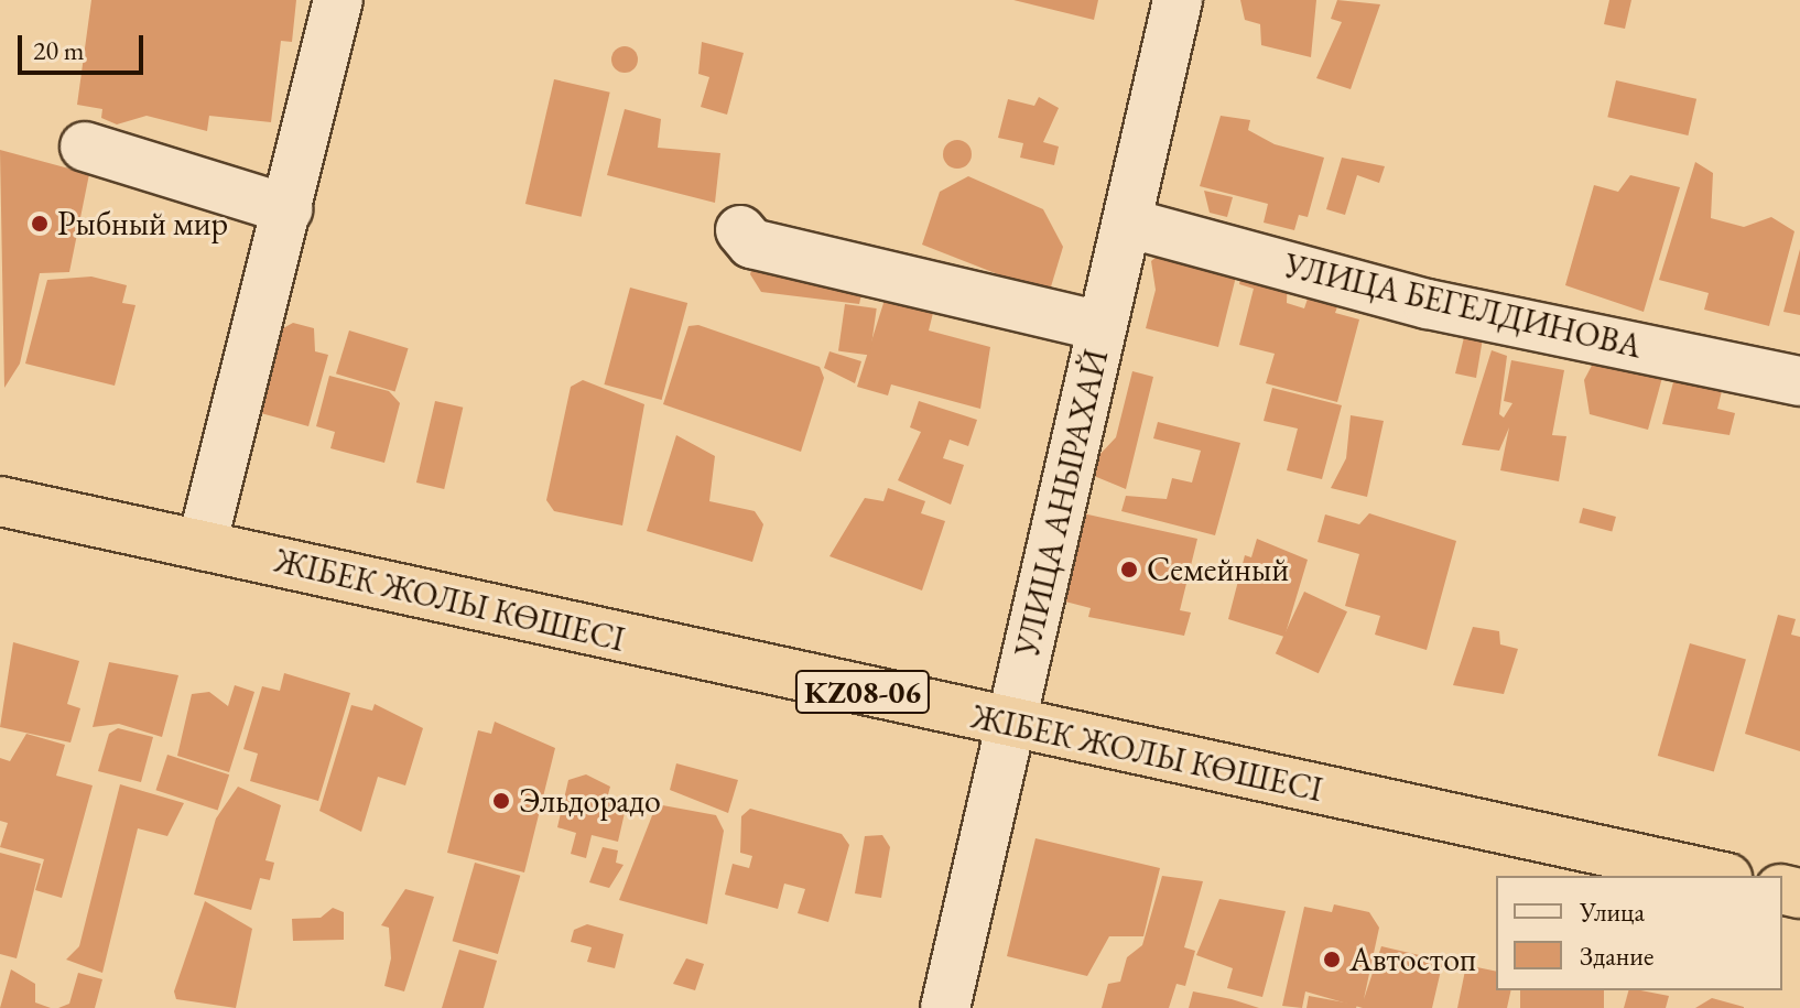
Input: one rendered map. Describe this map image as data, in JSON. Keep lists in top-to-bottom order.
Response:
{
  "streets": {
    "highway": ["ЖІБЕК ЖОЛЫ КӨШЕСІ", "KZ08-06"],
    "street": ["УЛИЦА БЕГЕЛДИНОВА", "УЛИЦА АНЫРАХАЙ"]
  },
  "crossings": [
    ["УЛИЦА БЕГЕЛДИНОВА", "УЛИЦА АНЫРАХАЙ"],
    ["УЛИЦА АНЫРАХАЙ", "ЖІБЕК ЖОЛЫ КӨШЕСІ"]
  ],
  "places": [
    "Рыбный мир",
    "Семейный",
    "Эльдорадо",
    "Автостоп"
  ],
  "legend": ["Улица", "Здание"],
  "scale_bar": "20 m"
}
